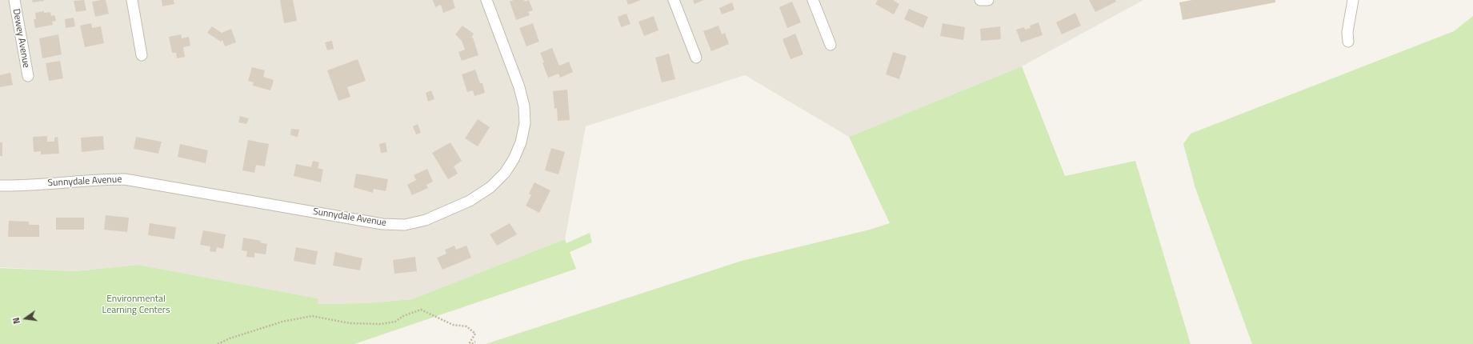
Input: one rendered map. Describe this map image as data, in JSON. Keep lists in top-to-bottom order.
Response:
{
  "streets": {
    "street": ["Dewey Avenue", "Sunnydale Avenue"]
  },
  "parks": ["Environmental Learning Centers"],
  "north": "left"
}
